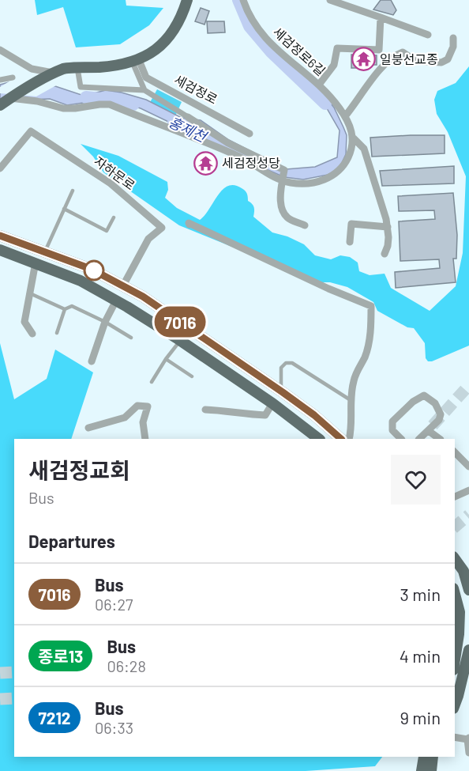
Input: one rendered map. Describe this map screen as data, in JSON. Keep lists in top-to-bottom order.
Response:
{
  "streets": {
    "street": ["세검정로6길", "세검정로", "자하문로"]
  },
  "water": ["홍제천"],
  "places": {
    "temple": ["일붕선교종", "세검정성당"]
  },
  "lines": ["bus line 7016"],
  "page": {
    "on_map": "7016",
    "heading": [
      ["새검정교회", "Bus"],
      "Departures"
    ],
    "list": [
      {
        "mark": "7016",
        "name": "Bus",
        "note": "06:27",
        "value": "3 min"
      },
      {
        "mark": "종로13",
        "name": "Bus",
        "note": "06:28",
        "value": "4 min"
      },
      {
        "mark": "7212",
        "name": "Bus",
        "note": "06:33",
        "value": "9 min"
      }
    ]
  }
}
